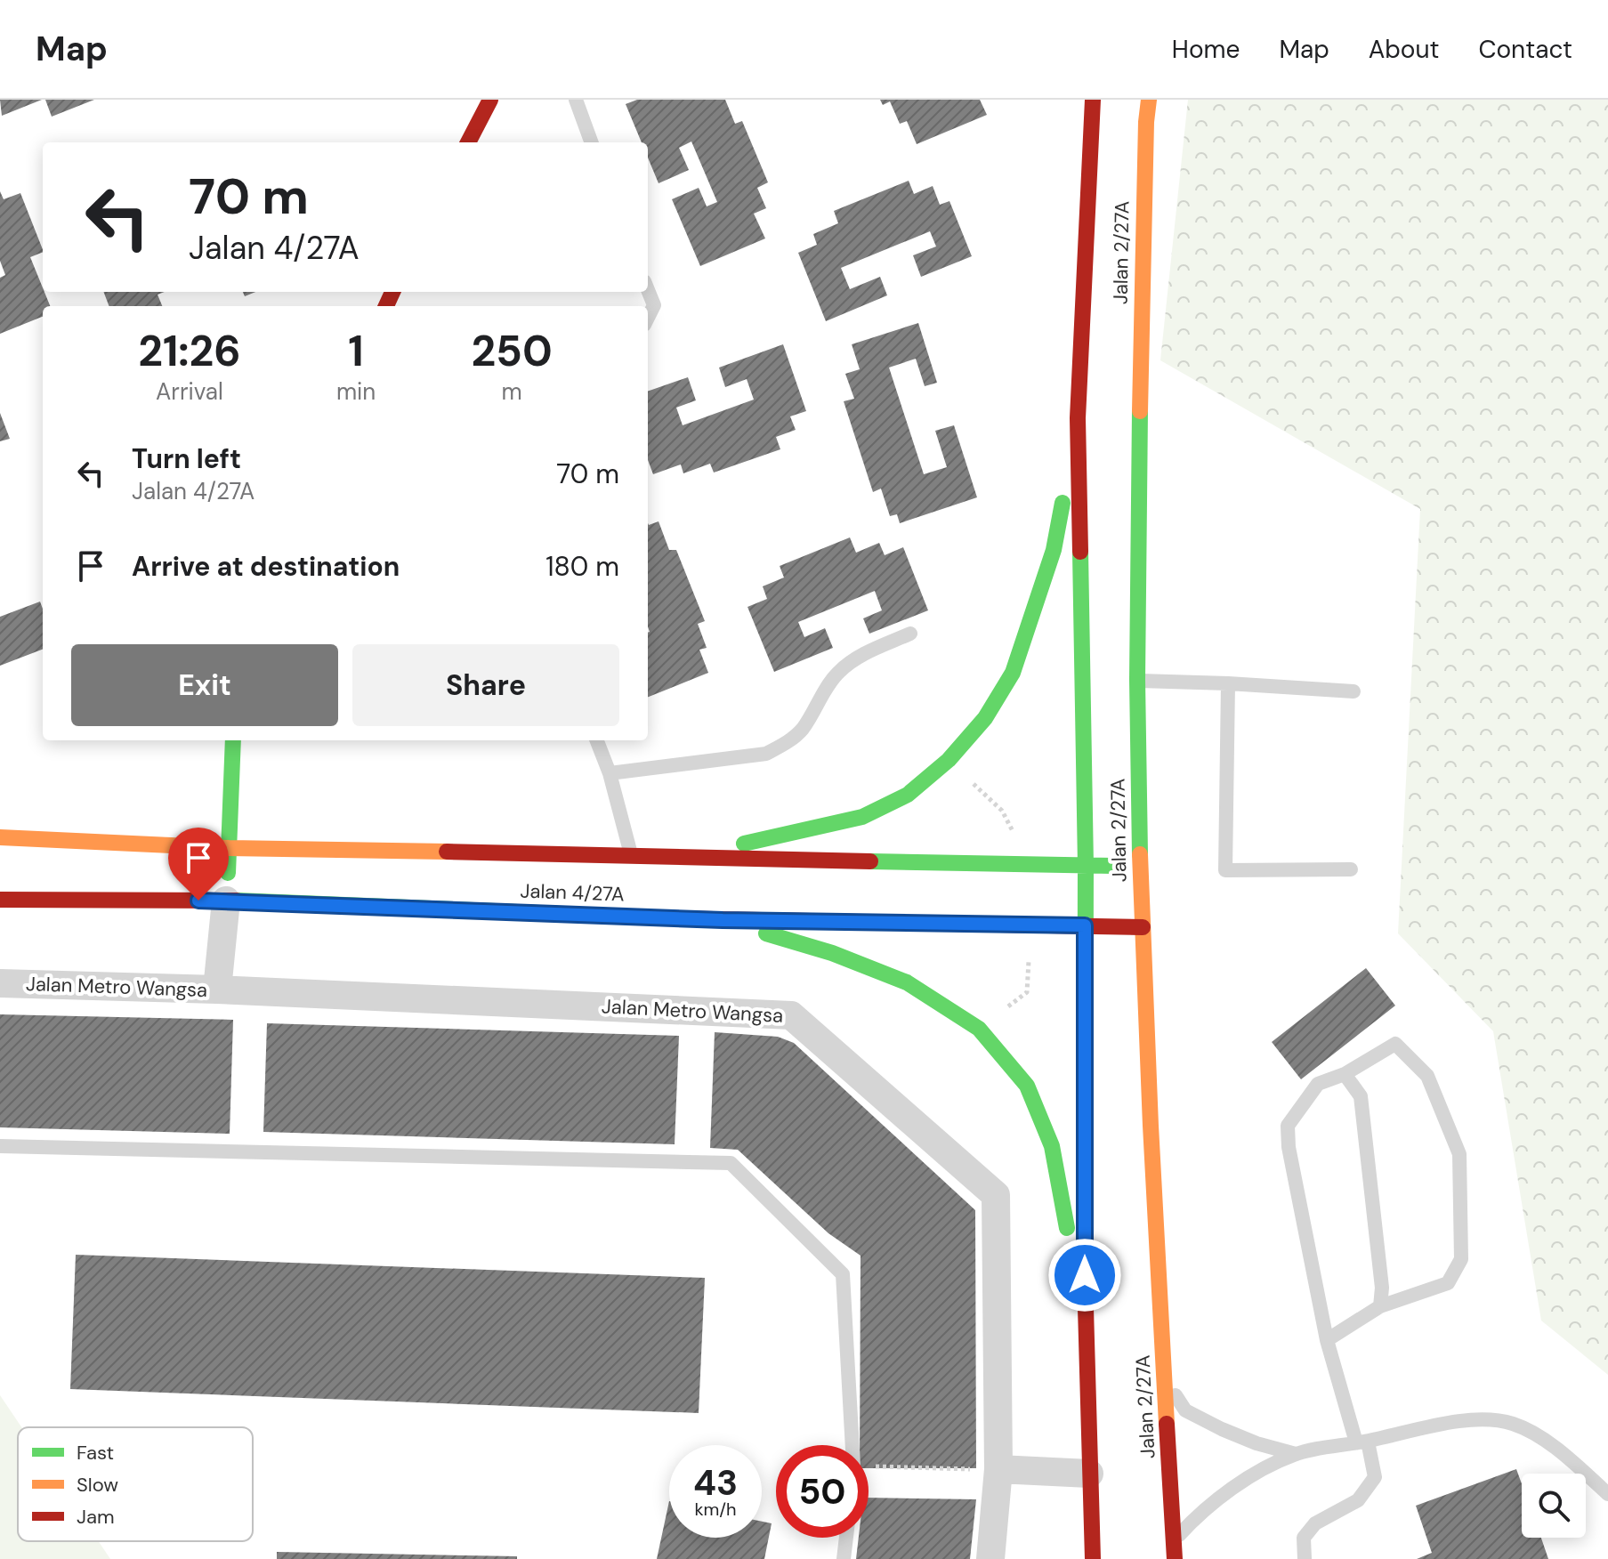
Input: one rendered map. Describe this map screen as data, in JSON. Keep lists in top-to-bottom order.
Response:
{
  "streets": {
    "main road": ["Jalan 2/27A", "Jalan 4/27A"],
    "street": ["Jalan Metro Wangsa"]
  },
  "crossings": [
    ["Jalan 2/27A", "Jalan 4/27A"]
  ],
  "legend": ["Fast", "Slow", "Jam"],
  "page": {
    "header": "Map",
    "nav": [
      "Home",
      "Map",
      "About",
      "Contact"
    ],
    "turn": ["70 m", "Jalan 4/27A"],
    "eta": [
      "21:26",
      "Arrival",
      "1",
      "min",
      "250",
      "m"
    ],
    "list": [
      {
        "name": "Turn left",
        "note": "Jalan 4/27A",
        "value": "70 m"
      },
      {
        "name": "Arrive at destination",
        "value": "180 m"
      }
    ],
    "buttons": ["Exit", "Share"],
    "speed": "43 km/h",
    "limit": "50"
  }
}
